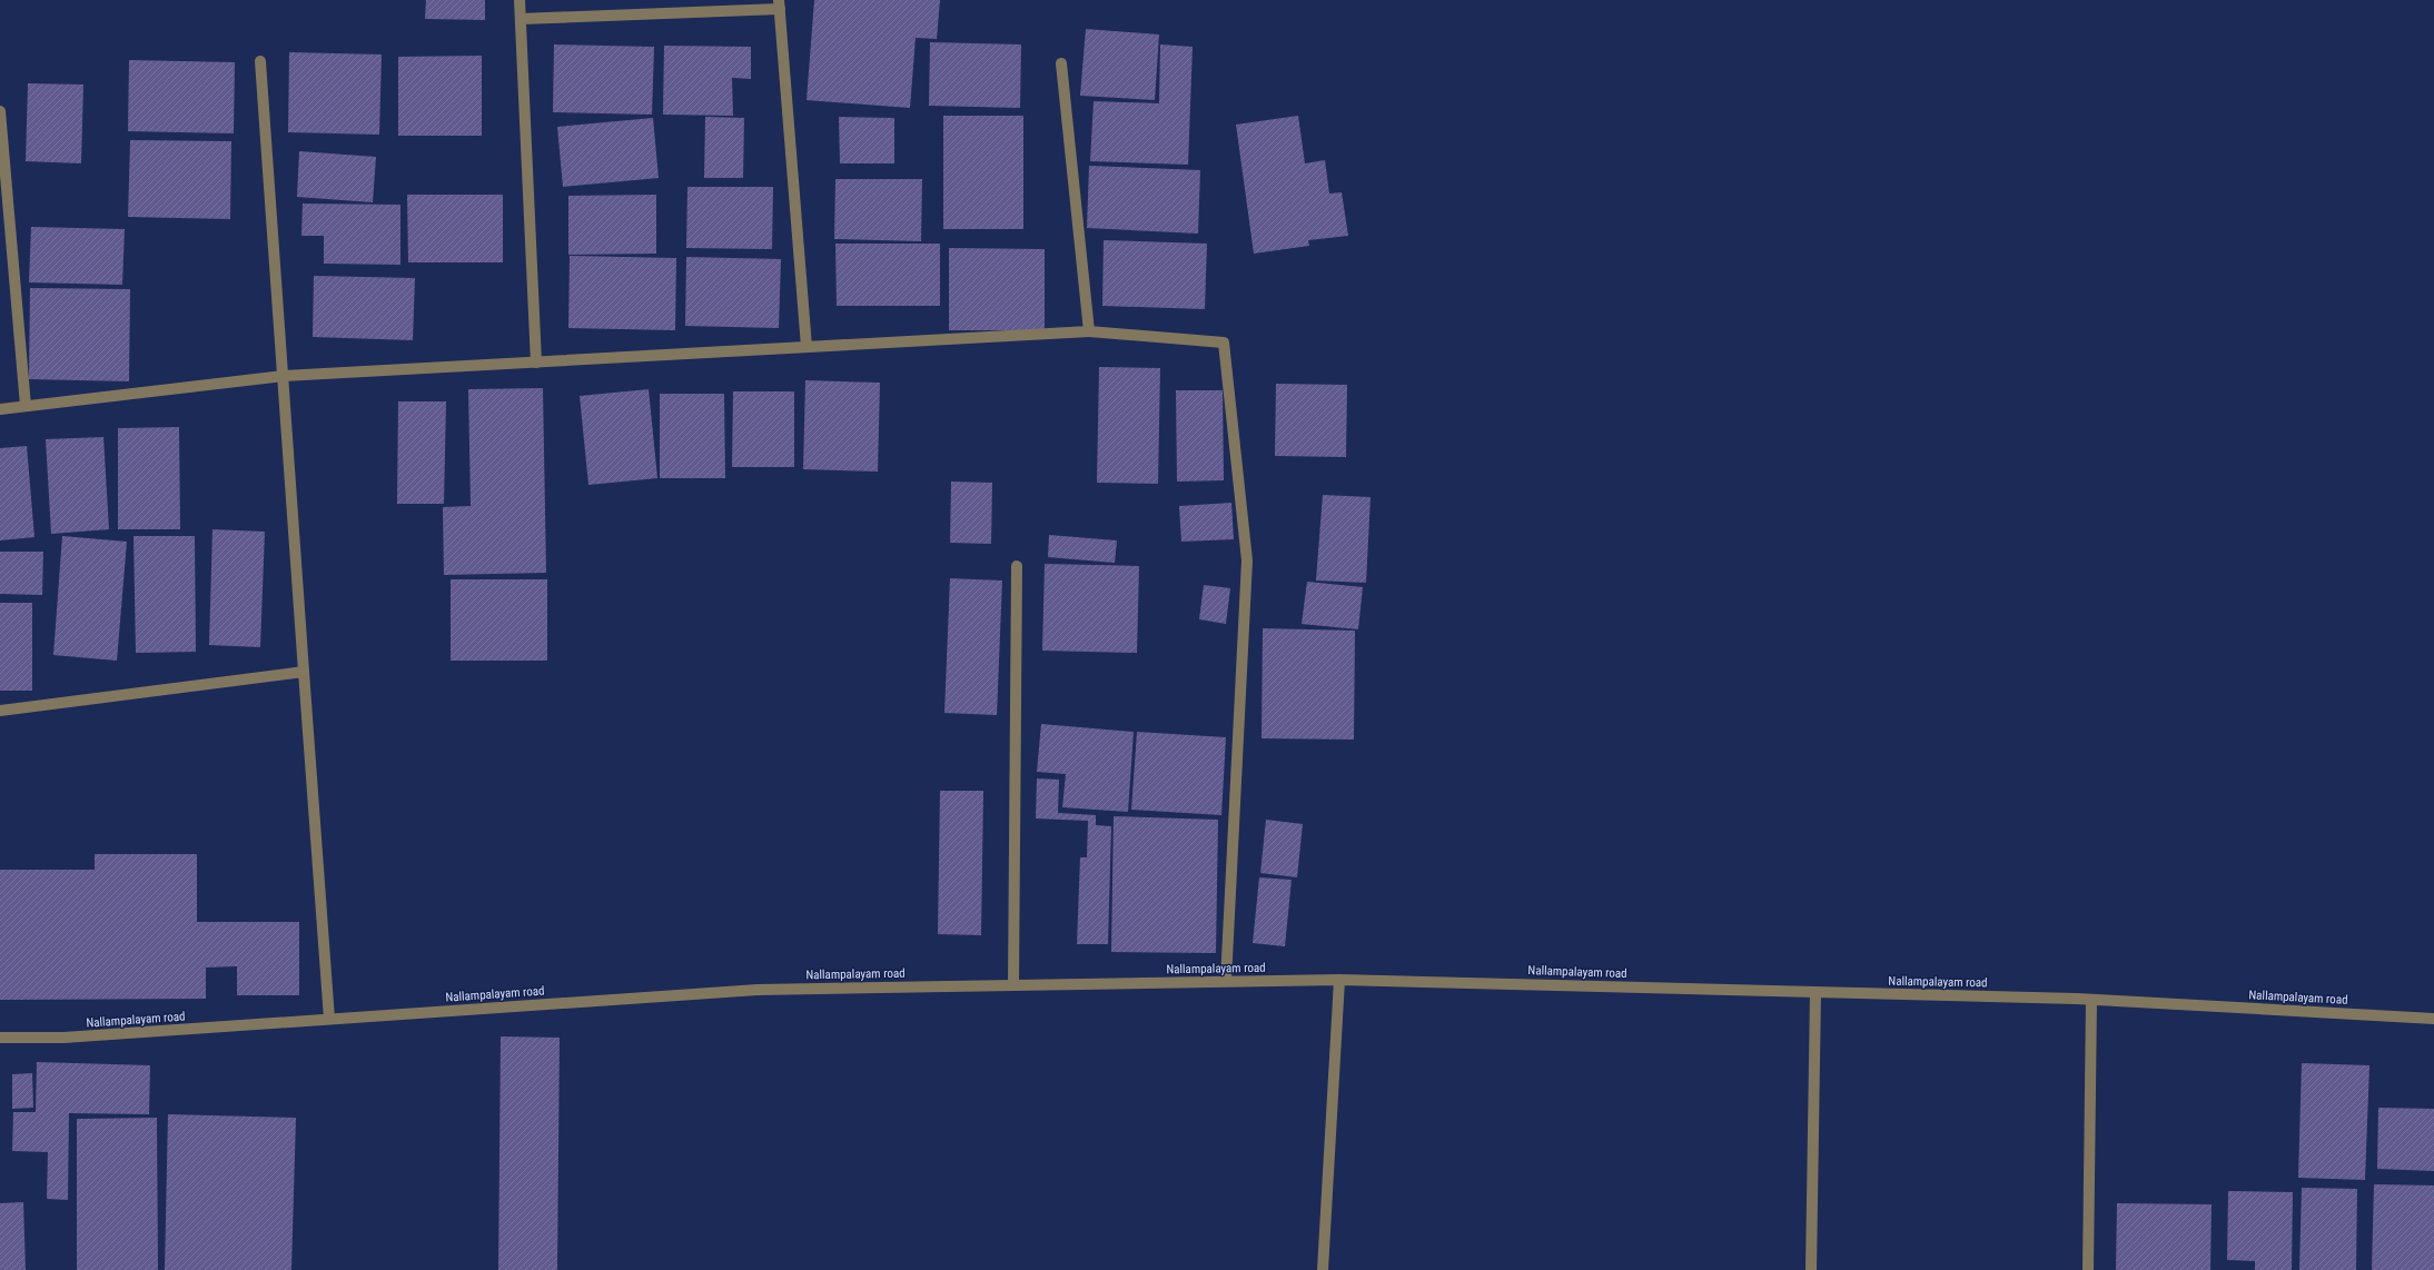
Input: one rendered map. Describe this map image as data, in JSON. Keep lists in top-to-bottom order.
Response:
{
  "streets": {
    "street": ["Nallampalayam road"]
  }
}
